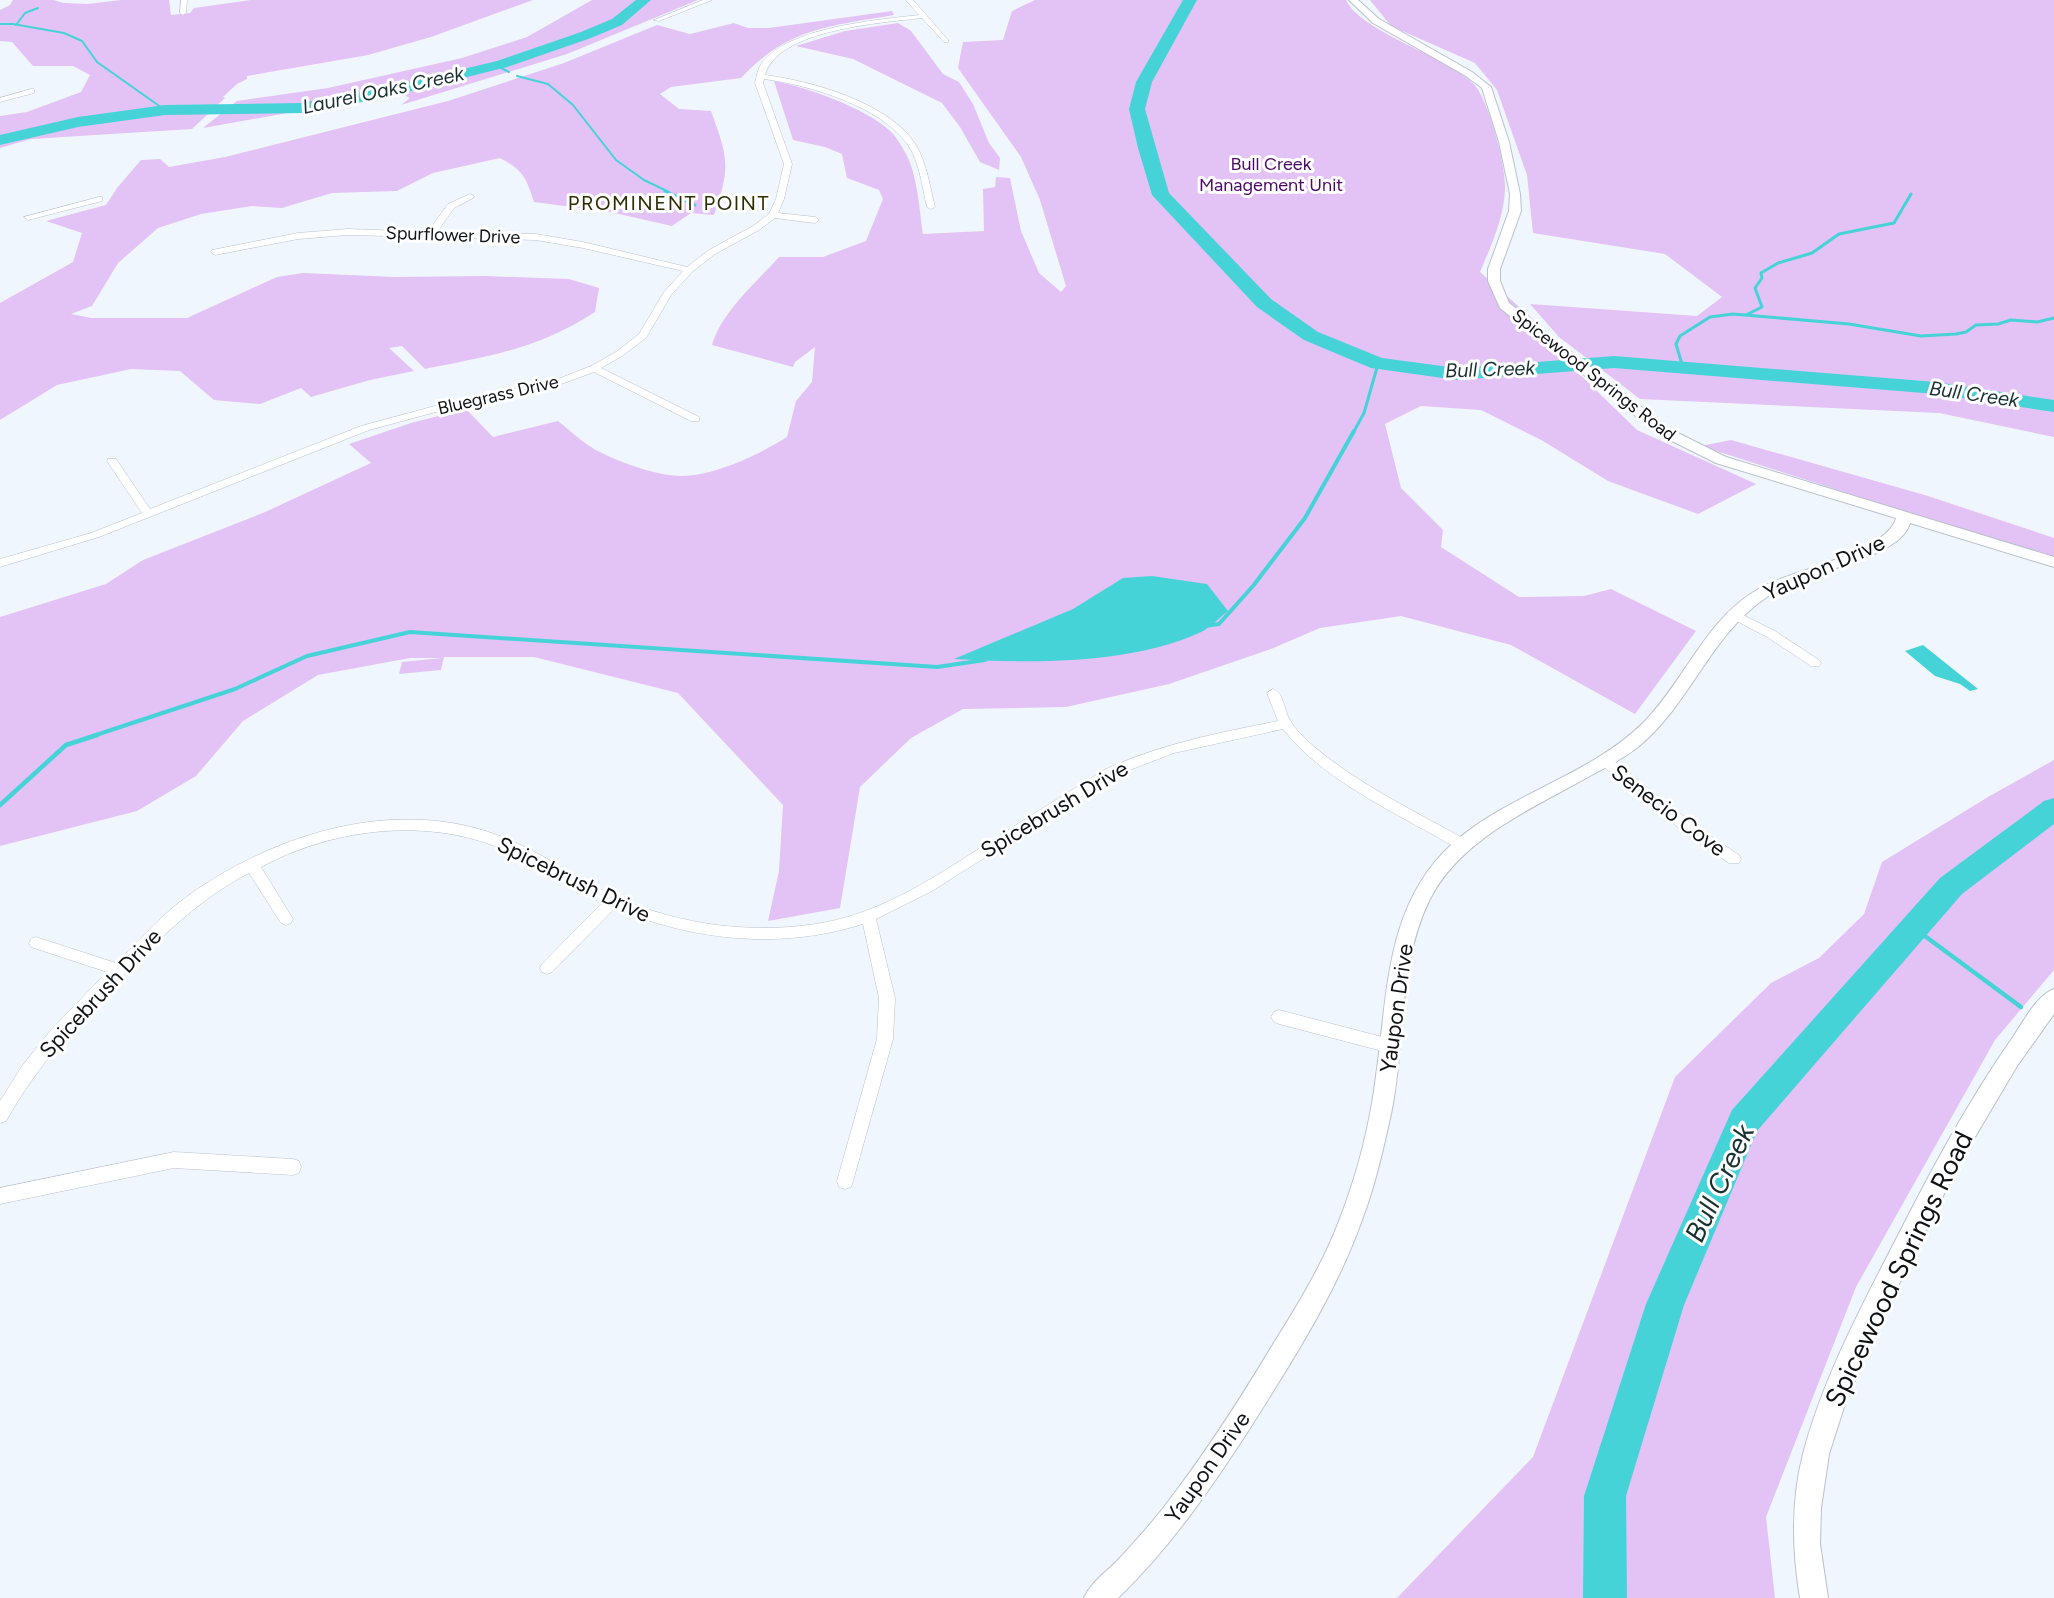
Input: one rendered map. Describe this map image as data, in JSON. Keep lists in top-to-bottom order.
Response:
{
  "streets": {
    "main road": ["Spicewood Springs Road", "Yaupon Drive"],
    "street": [
      "Spurflower Drive",
      "Bluegrass Drive",
      "Spicebrush Drive",
      "Senecio Cove"
    ]
  },
  "crossings": [
    ["Spurflower Drive", "Bluegrass Drive"],
    ["Spicewood Springs Road", "Yaupon Drive"],
    ["Yaupon Drive", "Senecio Cove"]
  ],
  "districts": ["PROMINENT POINT"],
  "water": ["Laurel Oaks Creek", "Bull Creek"],
  "parks": ["Bull Creek Management Unit"]
}
